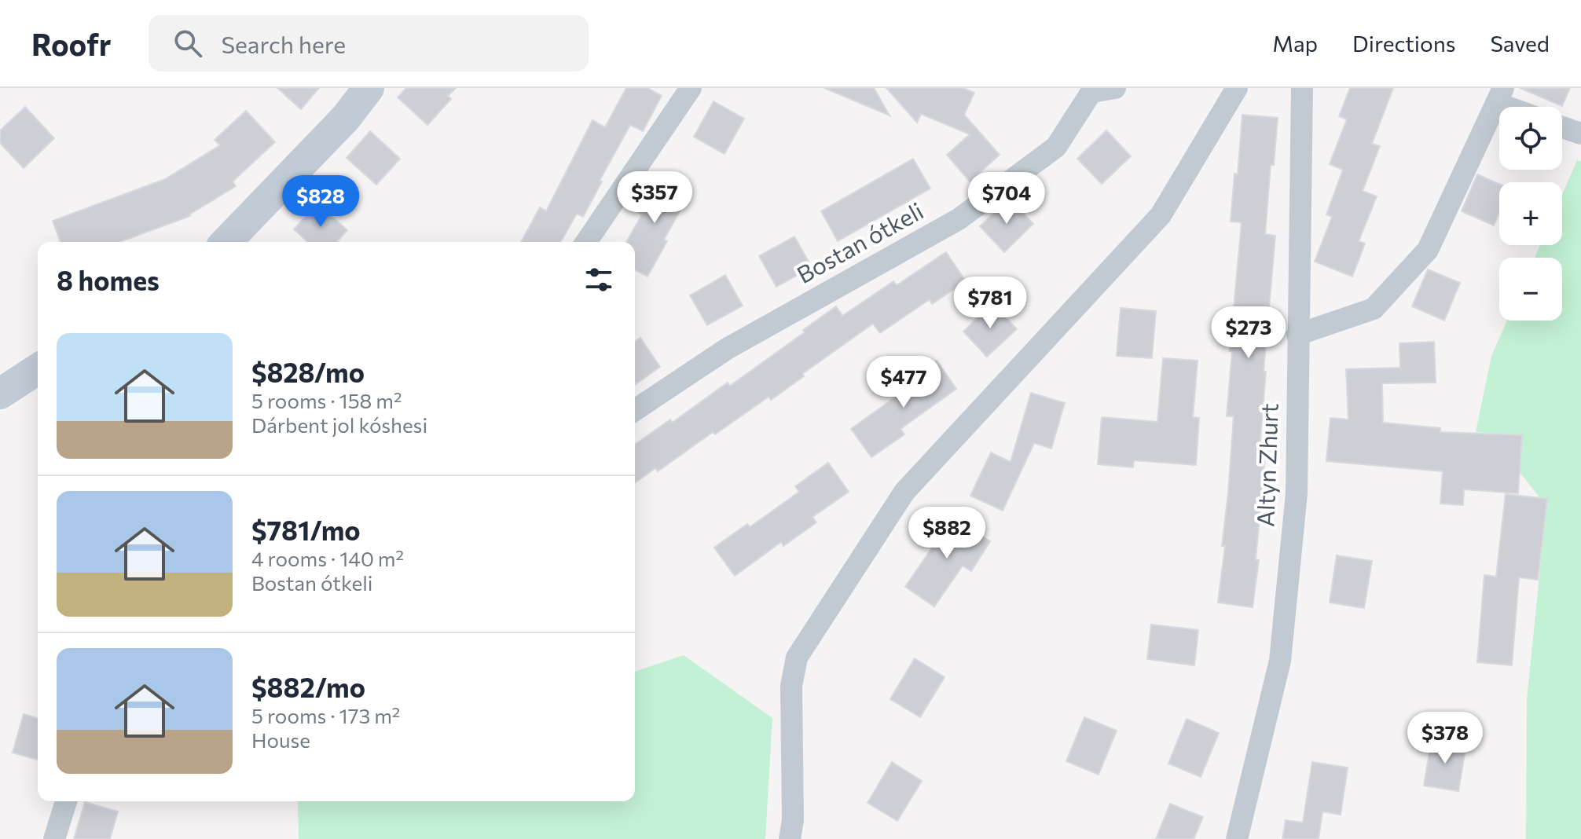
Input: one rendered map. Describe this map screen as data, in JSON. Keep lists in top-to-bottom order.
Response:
{
  "streets": {
    "street": ["Bostan ótkeli", "Altyn Zhurt"]
  },
  "page": {
    "header": "Roofr",
    "search": "Search here",
    "nav": ["Map", "Directions", "Saved"],
    "map_buttons": ["+", "−"],
    "price": [
      "$357",
      "$704",
      "$828",
      "$781",
      "$273",
      "$477",
      "$882",
      "$378"
    ],
    "heading": "8 homes",
    "list": [
      {
        "name": "$828/mo",
        "note": "5 rooms · 158 m² · Dárbent jol kóshesi"
      },
      {
        "name": "$781/mo",
        "note": "4 rooms · 140 m² · Bostan ótkeli"
      },
      {
        "name": "$882/mo",
        "note": "5 rooms · 173 m² · House"
      }
    ]
  }
}
